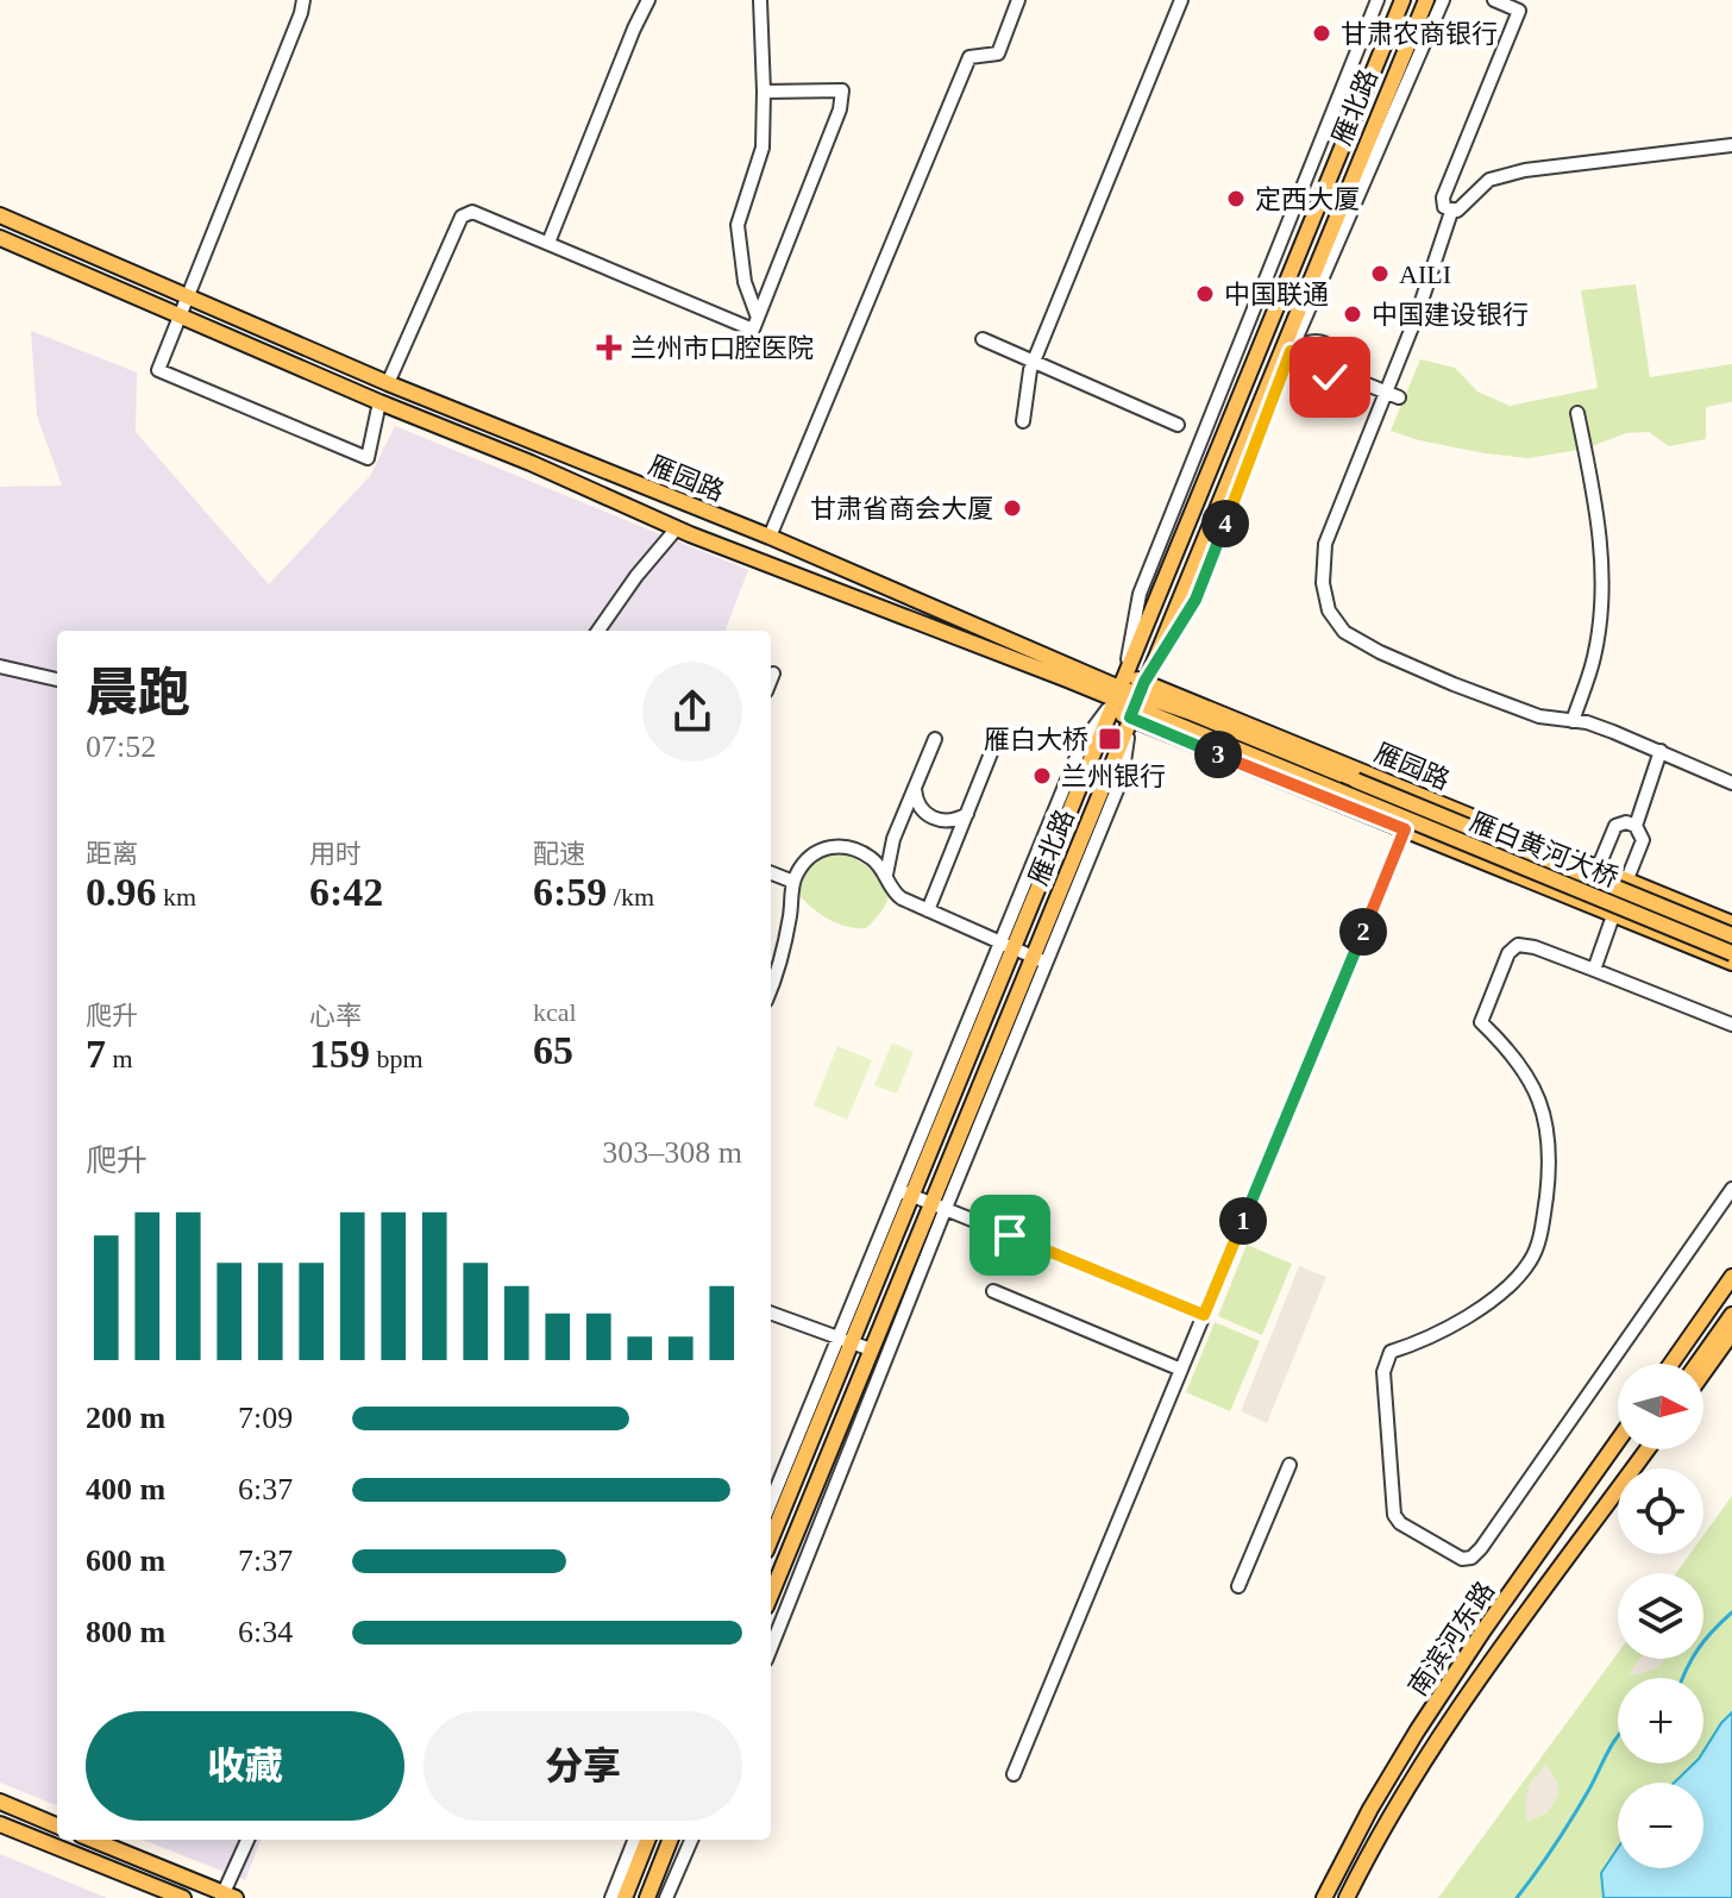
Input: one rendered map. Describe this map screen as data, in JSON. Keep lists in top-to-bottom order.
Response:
{
  "streets": {
    "main road": [
      "雁北路",
      "雁园路",
      "雁白黄河大桥",
      "南滨河东路"
    ]
  },
  "crossings": [
    ["雁北路", "雁园路"],
    ["雁园路", "雁白黄河大桥"]
  ],
  "places": {
    "other": [
      "甘肃农商银行",
      "定西大厦",
      "AILI",
      "中国联通",
      "中国建设银行",
      "甘肃省商会大厦",
      "兰州银行"
    ],
    "health": ["兰州市口腔医院"],
    "transit": ["雁白大桥"]
  },
  "north": "right",
  "page": {
    "pins": [
      "4",
      "3",
      "2",
      "1"
    ],
    "heading": ["晨跑", "07:52"],
    "stats": [
      ["距离", "0.96 km"],
      ["用时", "6:42"],
      ["配速", "6:59 /km"],
      ["爬升", "7 m"],
      ["心率", "159 bpm"],
      ["kcal", "65"]
    ],
    "chart": ["爬升", "303–308 m"],
    "map_buttons": ["+", "−"],
    "list": [
      {
        "name": "200 m",
        "note": "7:09"
      },
      {
        "name": "400 m",
        "note": "6:37"
      },
      {
        "name": "600 m",
        "note": "7:37"
      },
      {
        "name": "800 m",
        "note": "6:34"
      }
    ],
    "buttons": ["收藏", "分享"]
  }
}
